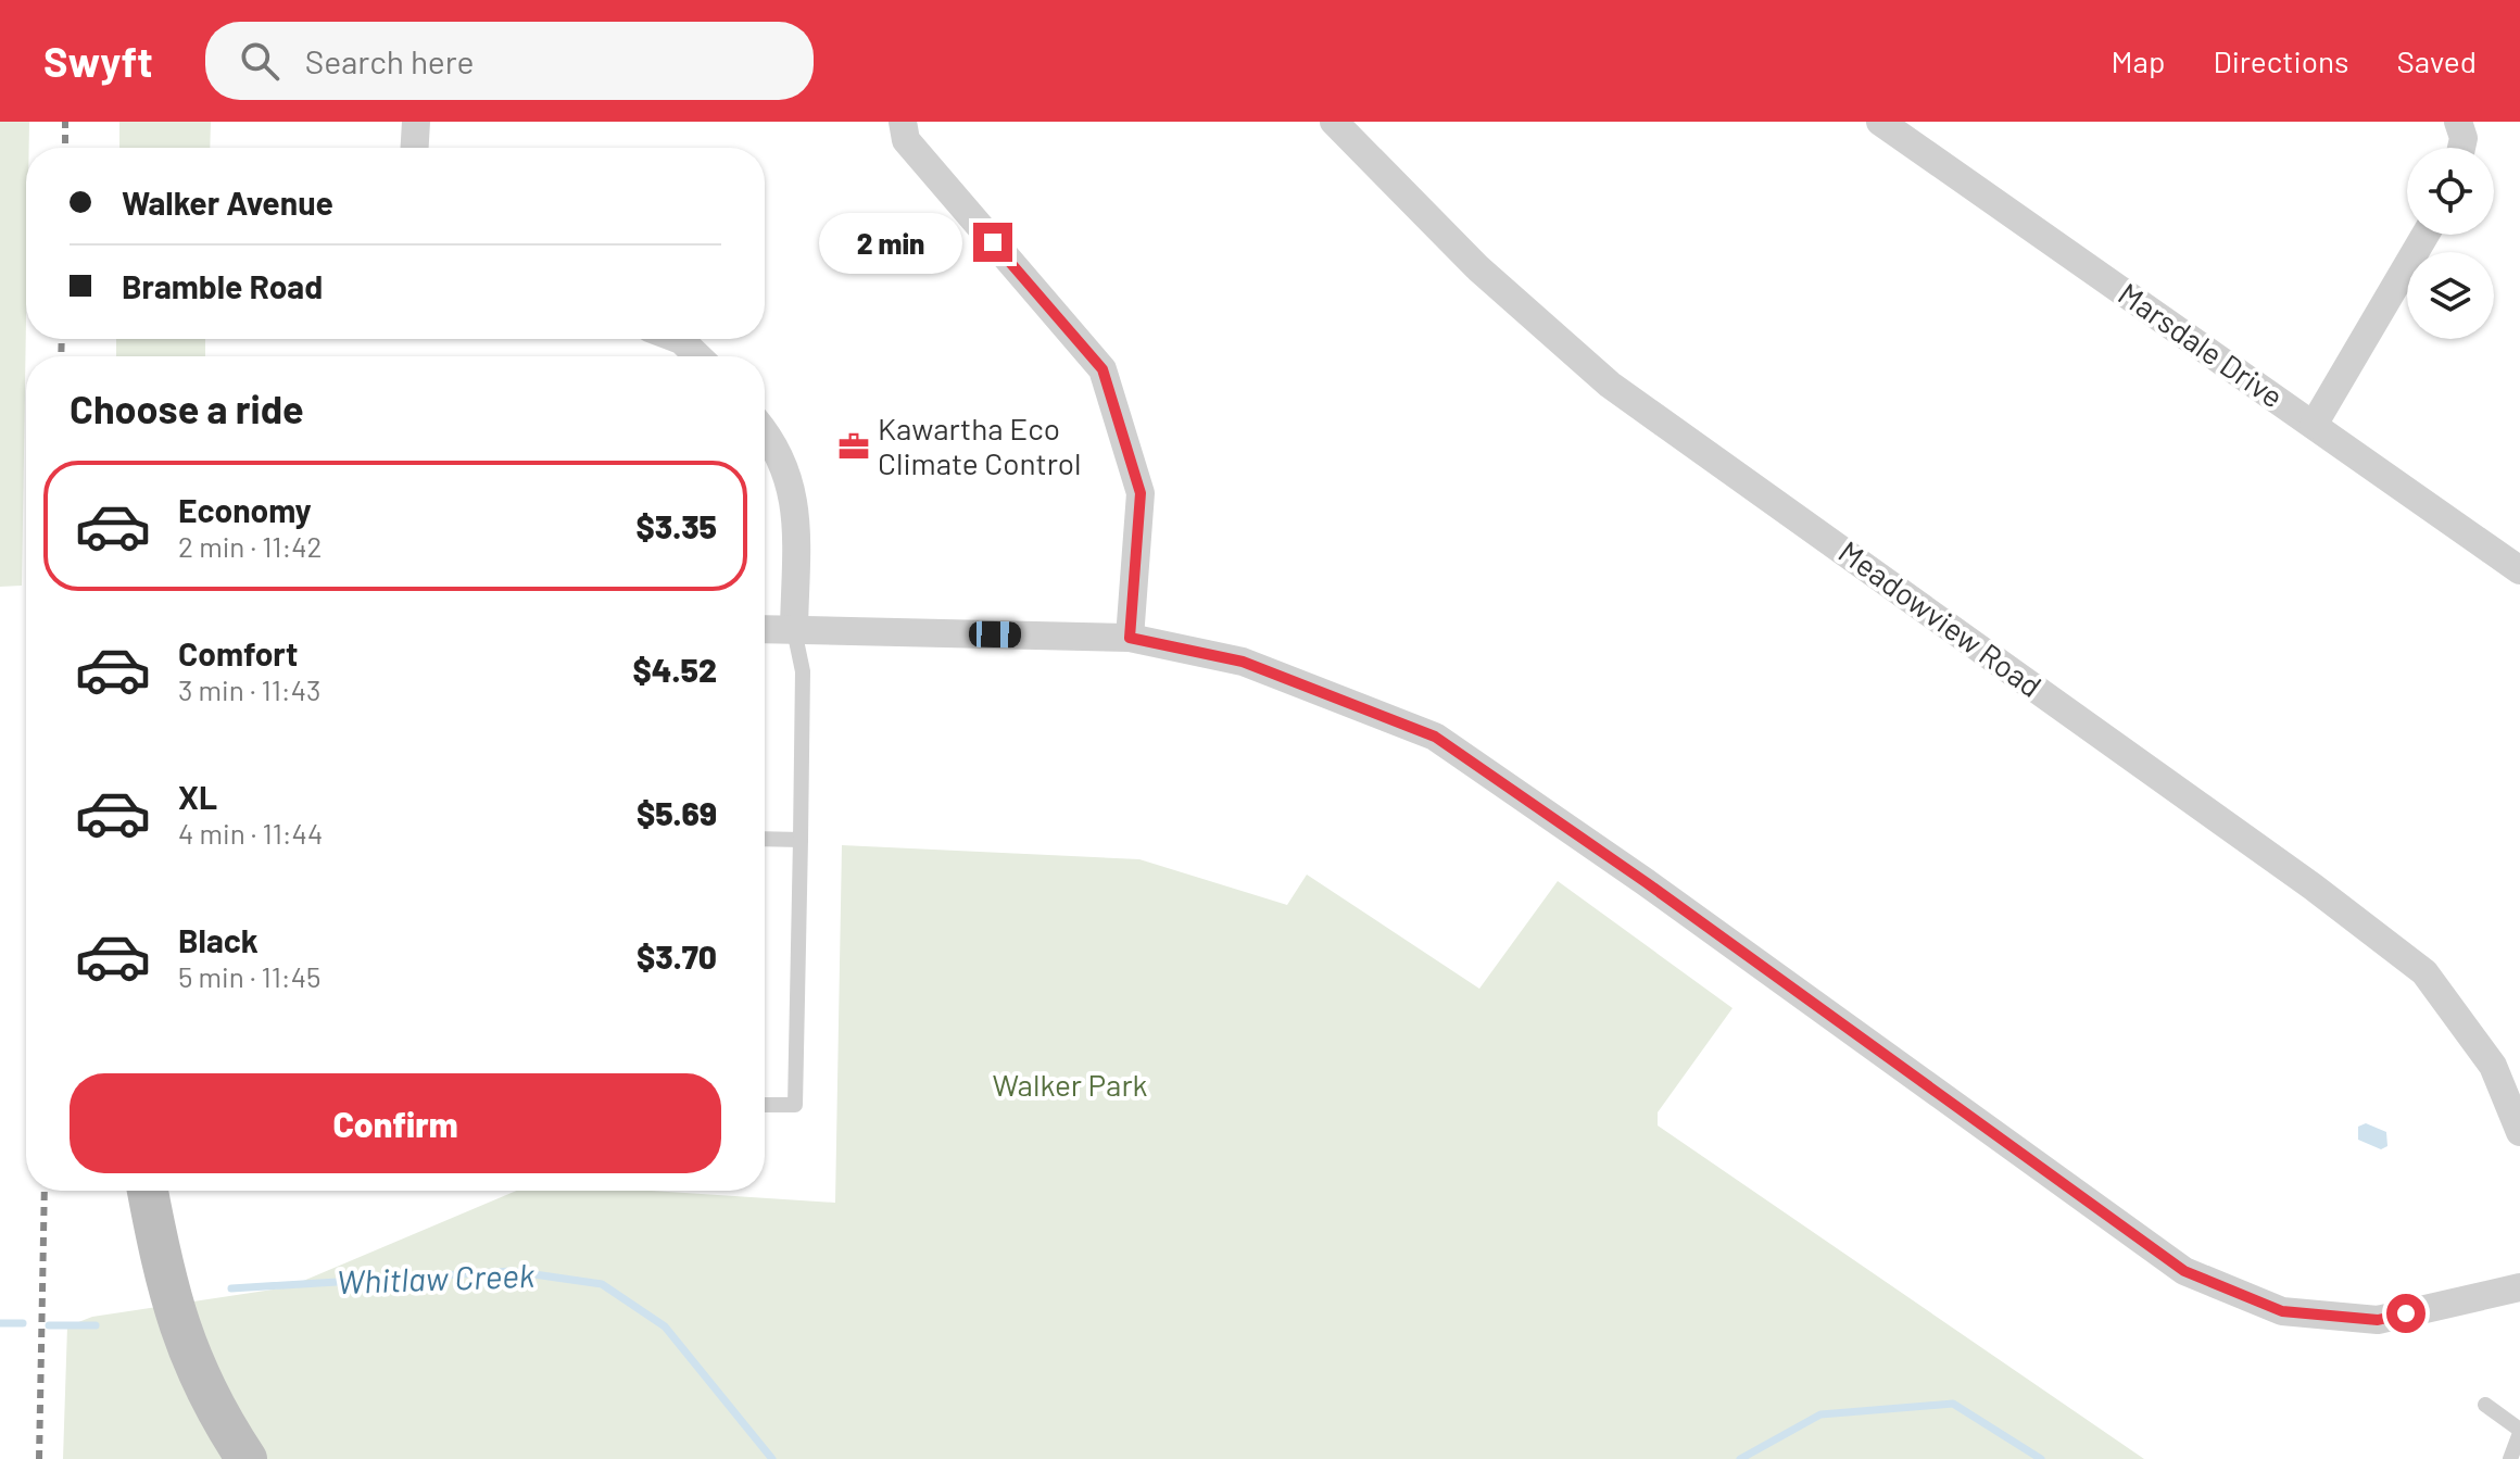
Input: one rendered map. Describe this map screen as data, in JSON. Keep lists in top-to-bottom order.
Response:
{
  "streets": {
    "street": ["Marsdale Drive", "Meadowview Road"]
  },
  "water": ["Whitlaw Creek"],
  "parks": ["Walker Park"],
  "places": {
    "office": ["Kawartha Eco Climate Control"]
  },
  "page": {
    "header": "Swyft",
    "search": "Search here",
    "nav": ["Map", "Directions", "Saved"],
    "banner": ["Walker Avenue", "Bramble Road"],
    "bubble": "2 min",
    "heading": "Choose a ride",
    "list": [
      {
        "name": "Economy",
        "note": "2 min · 11:42",
        "value": "$3.35"
      },
      {
        "name": "Comfort",
        "note": "3 min · 11:43",
        "value": "$4.52"
      },
      {
        "name": "XL",
        "note": "4 min · 11:44",
        "value": "$5.69"
      },
      {
        "name": "Black",
        "note": "5 min · 11:45",
        "value": "$3.70"
      }
    ],
    "buttons": "Confirm"
  }
}
